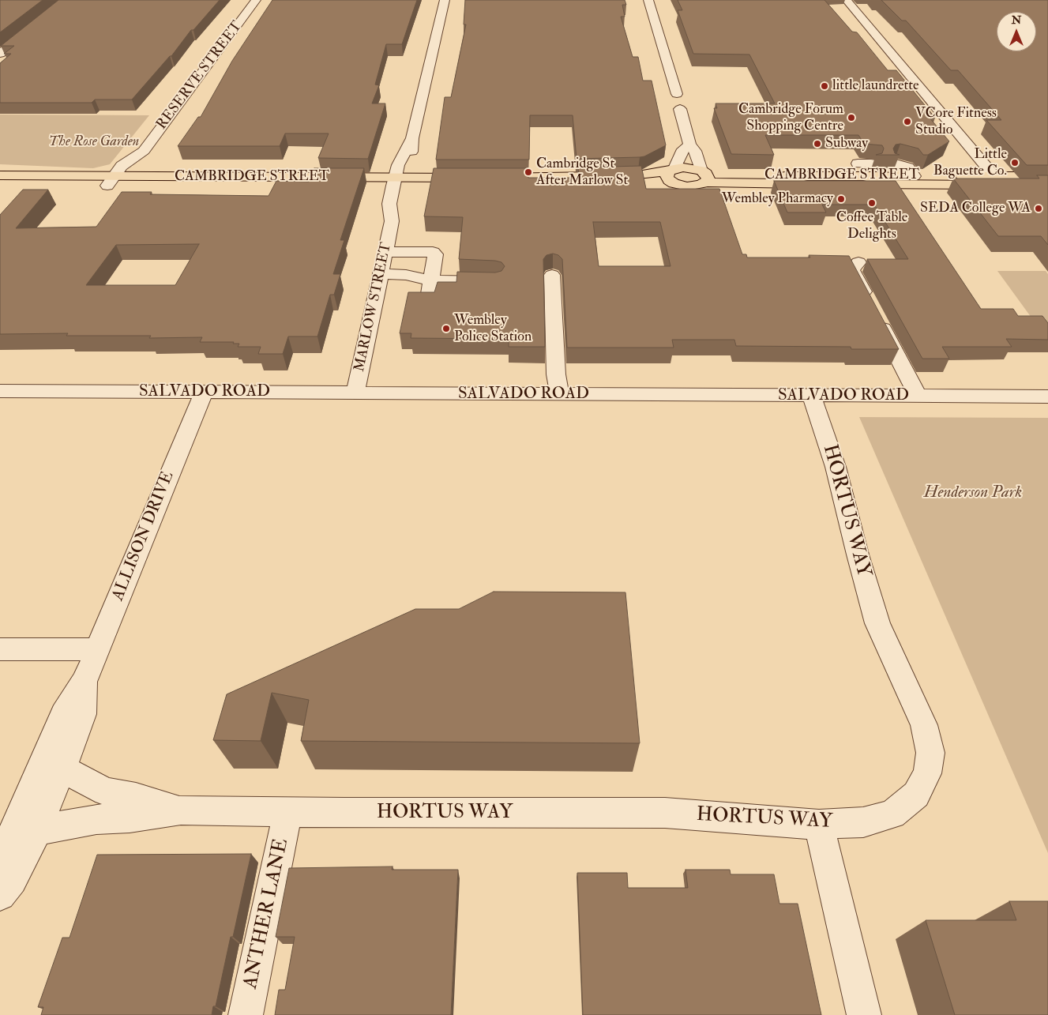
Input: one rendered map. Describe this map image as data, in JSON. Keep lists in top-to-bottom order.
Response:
{
  "streets": {
    "main road": ["CAMBRIDGE STREET"],
    "street": [
      "RESERVE STREET",
      "MARLOW STREET",
      "SALVADO ROAD",
      "HORTUS WAY",
      "ALLISON DRIVE",
      "ANTHER LANE"
    ]
  },
  "crossings": [
    ["RESERVE STREET", "CAMBRIDGE STREET"],
    ["CAMBRIDGE STREET", "MARLOW STREET"],
    ["MARLOW STREET", "SALVADO ROAD"],
    ["SALVADO ROAD", "HORTUS WAY"],
    ["SALVADO ROAD", "ALLISON DRIVE"],
    ["HORTUS WAY", "ALLISON DRIVE"],
    ["HORTUS WAY", "ANTHER LANE"]
  ],
  "parks": ["The Rose Garden", "Henderson Park"],
  "places": [
    "little laundrette",
    "Cambridge Forum Shopping Centre",
    "VCore Fitness Studio",
    "Subway",
    "Little Baguette Co.",
    "Cambridge St After Marlow St",
    "Wembley Pharmacy",
    "Coffee Table Delights",
    "SEDA College WA",
    "Wembley Police Station"
  ],
  "north": "top"
}
